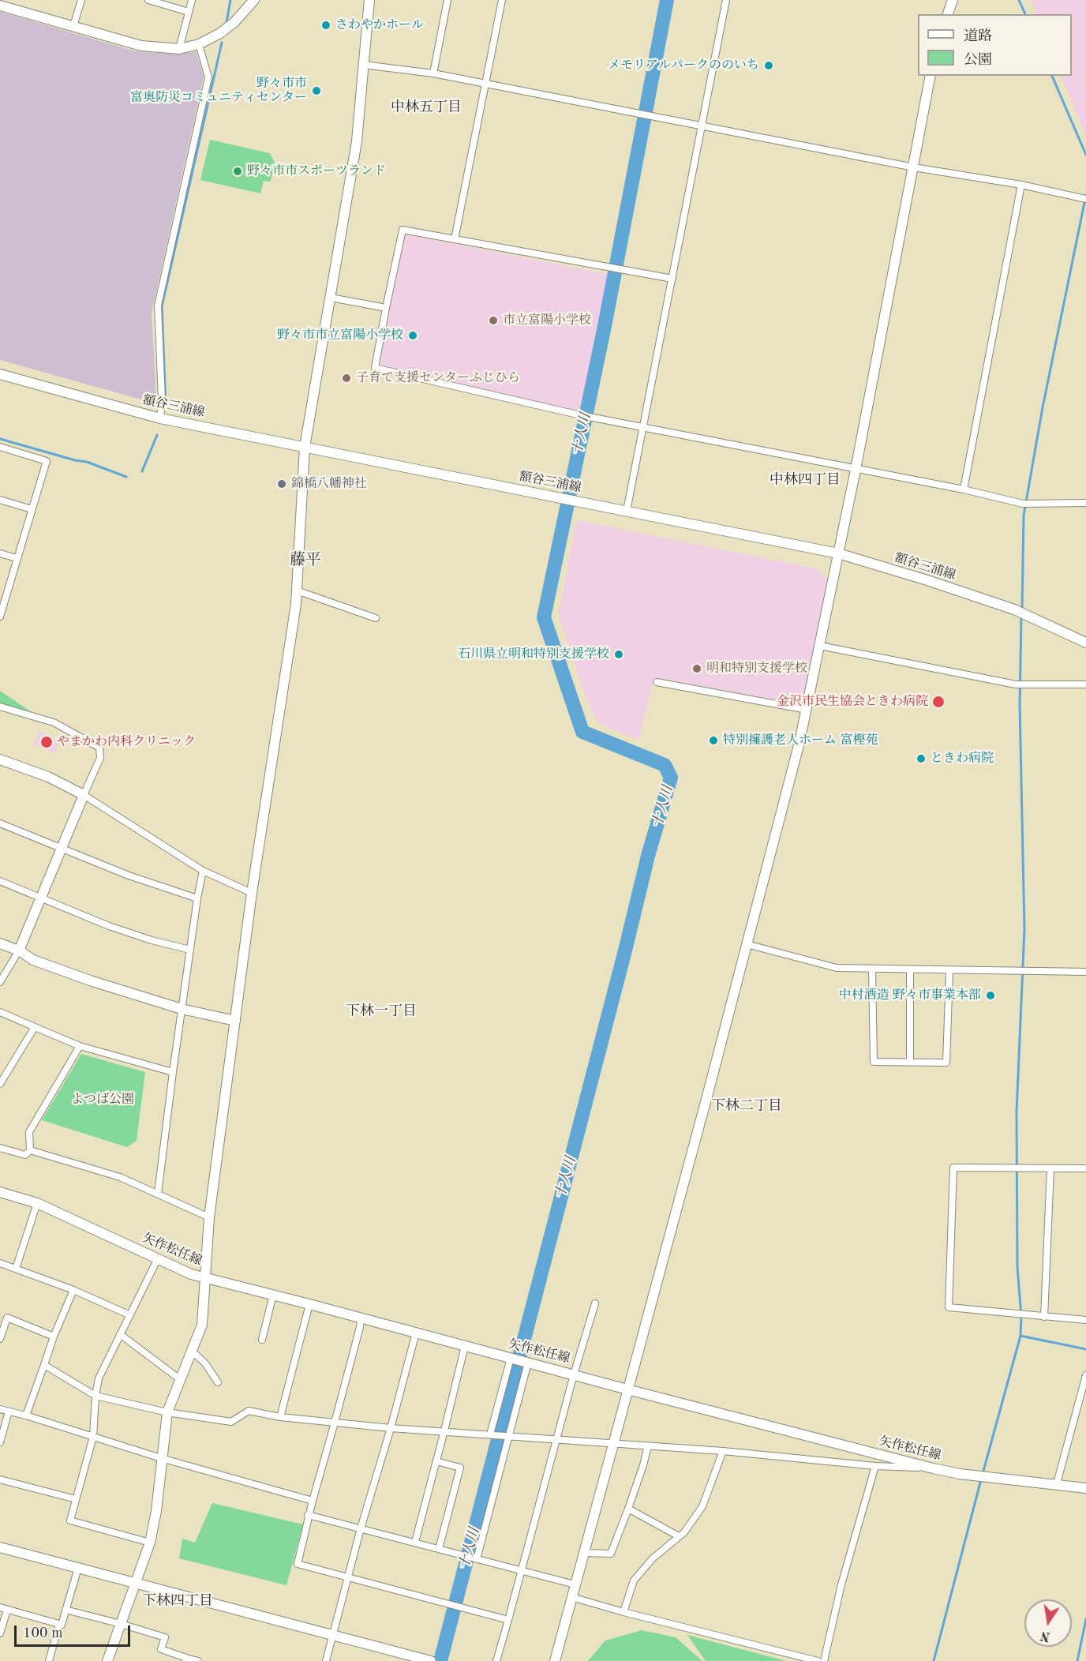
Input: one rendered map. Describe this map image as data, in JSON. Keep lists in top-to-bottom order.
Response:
{
  "streets": {
    "street": ["額谷三浦線", "矢作松任線"]
  },
  "districts": [
    "中林五丁目",
    "中林四丁目",
    "藤平",
    "下林一丁目",
    "下林二丁目",
    "下林四丁目"
  ],
  "water": ["十人川"],
  "parks": ["よつば公園"],
  "places": [
    "さわやかホール",
    "メモリアルパークののいち",
    "野々市市 富奥防災コミュニティセンター",
    "野々市市スポーツランド",
    "市立富陽小学校",
    "野々市市立富陽小学校",
    "子育て支援センターふじひら",
    "錦橋八幡神社",
    "石川県立明和特別支援学校",
    "明和特別支援学校",
    "金沢市民生協会ときわ病院",
    "特別擁護老人ホーム 富樫苑",
    "やまかわ内科クリニック",
    "ときわ病院",
    "中村酒造 野々市事業本部"
  ],
  "legend": ["道路", "公園"],
  "scale_bar": "100 m",
  "north": "bottom"
}
